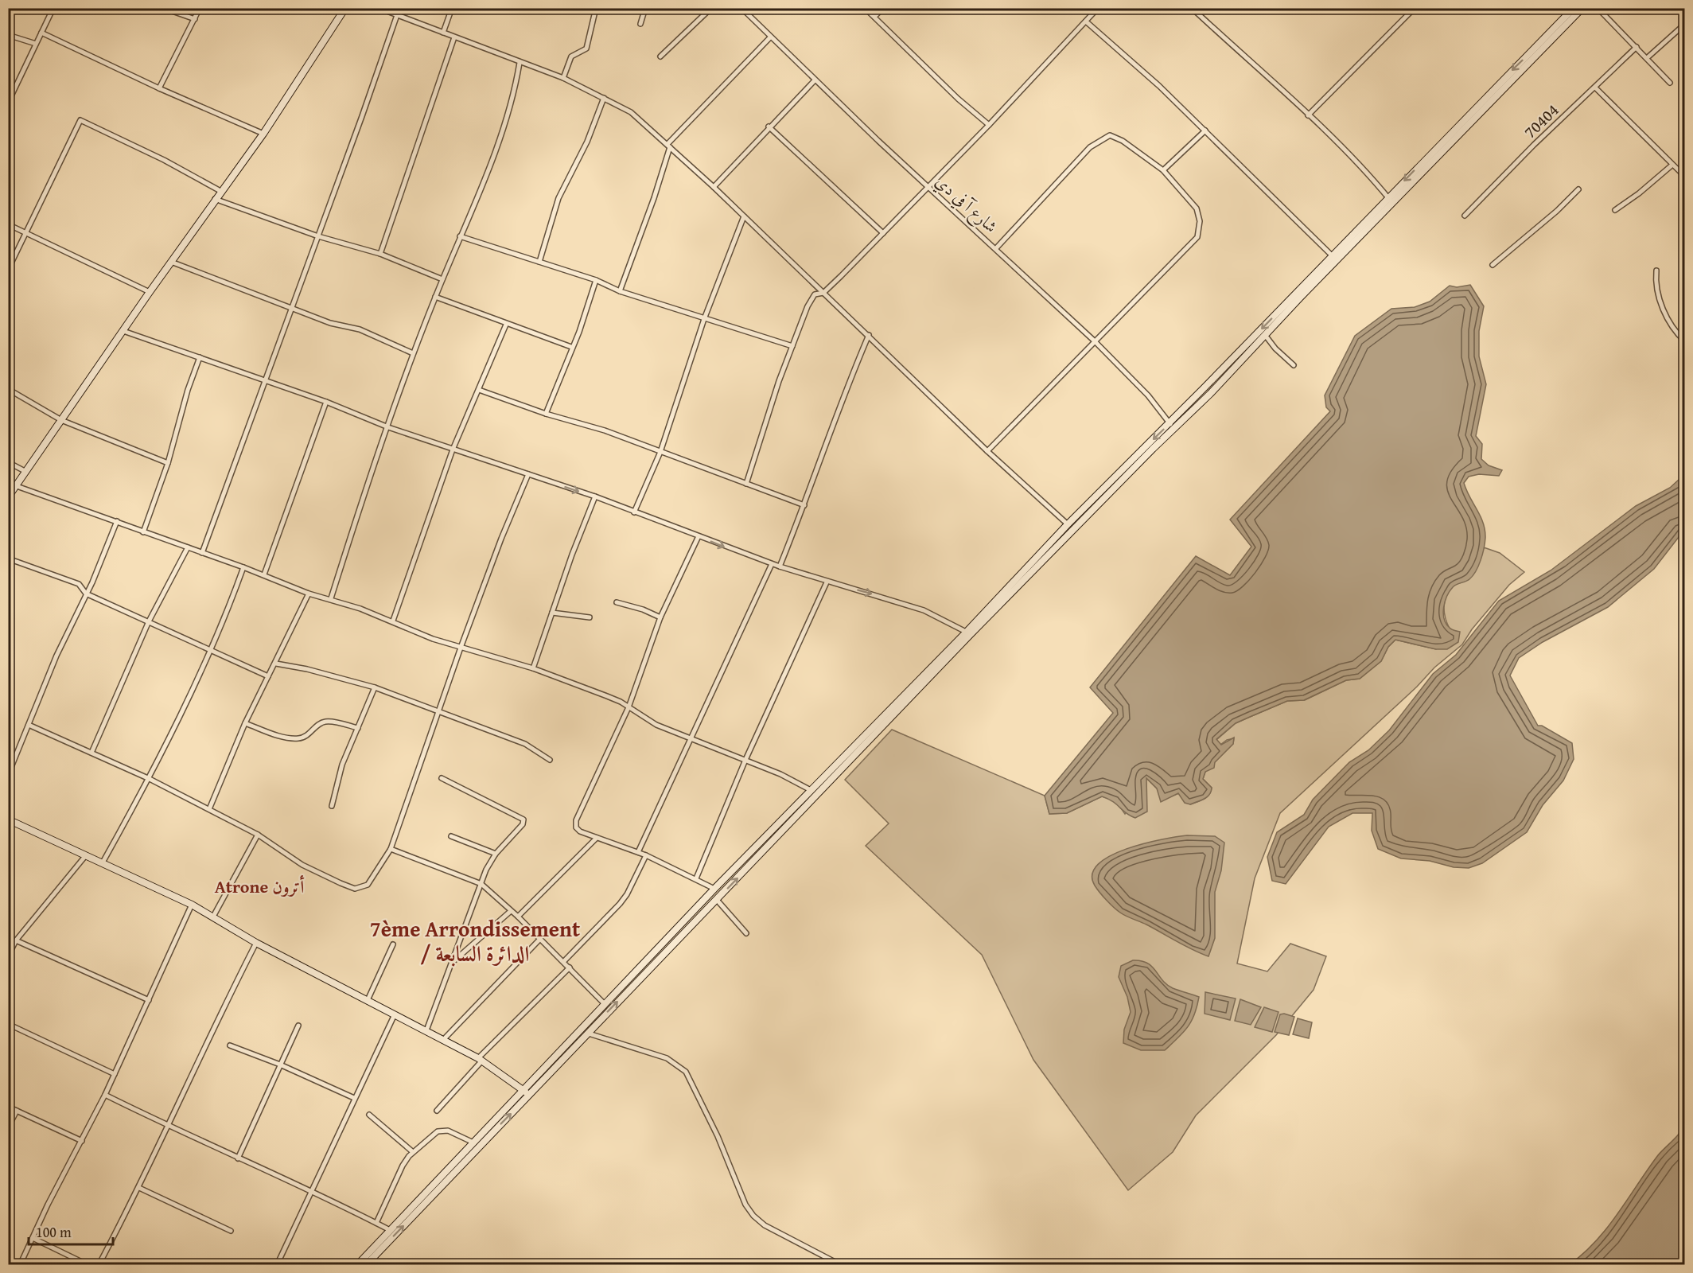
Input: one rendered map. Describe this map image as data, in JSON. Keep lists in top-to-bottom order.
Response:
{
  "streets": {
    "street": ["70404", "شارع آ في دي"]
  },
  "districts": ["Atrone أترون", "7ème Arrondissement / الدائرة السابعة"],
  "scale_bar": "100 m"
}
